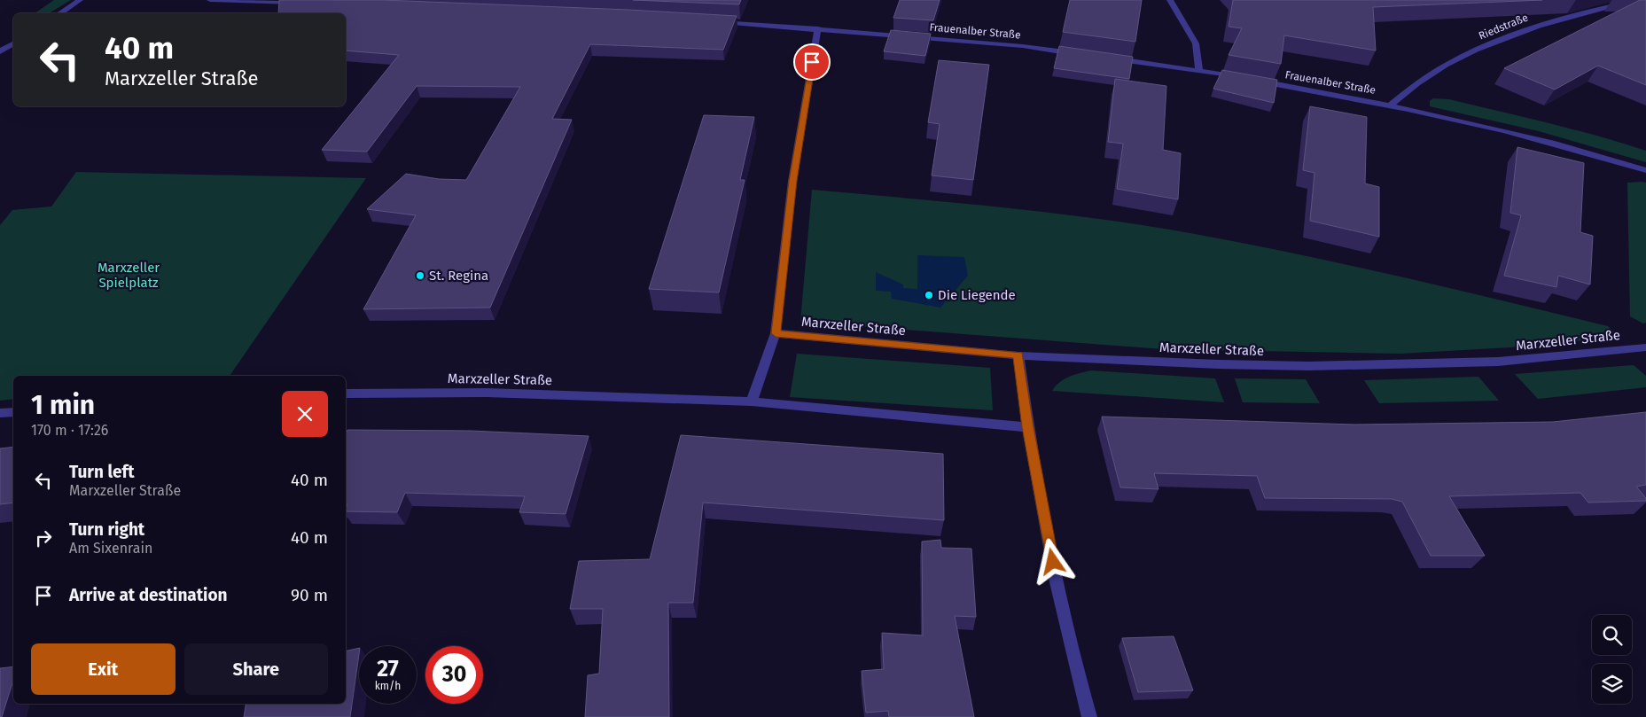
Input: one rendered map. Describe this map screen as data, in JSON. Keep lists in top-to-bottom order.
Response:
{
  "streets": {
    "street": ["Riedstraße", "Frauenalber Straße", "Marxzeller Straße"]
  },
  "crossings": [
    ["Riedstraße", "Frauenalber Straße"]
  ],
  "parks": ["Marxzeller Spielplatz"],
  "places": ["St. Regina", "Die Liegende"],
  "page": {
    "turn": ["40 m", "Marxzeller Straße"],
    "heading": ["1 min", "170 m · 17:26"],
    "list": [
      {
        "name": "Turn left",
        "note": "Marxzeller Straße",
        "value": "40 m"
      },
      {
        "name": "Turn right",
        "note": "Am Sixenrain",
        "value": "40 m"
      },
      {
        "name": "Arrive at destination",
        "value": "90 m"
      }
    ],
    "buttons": ["Exit", "Share"],
    "speed": "27 km/h",
    "limit": "30"
  }
}
